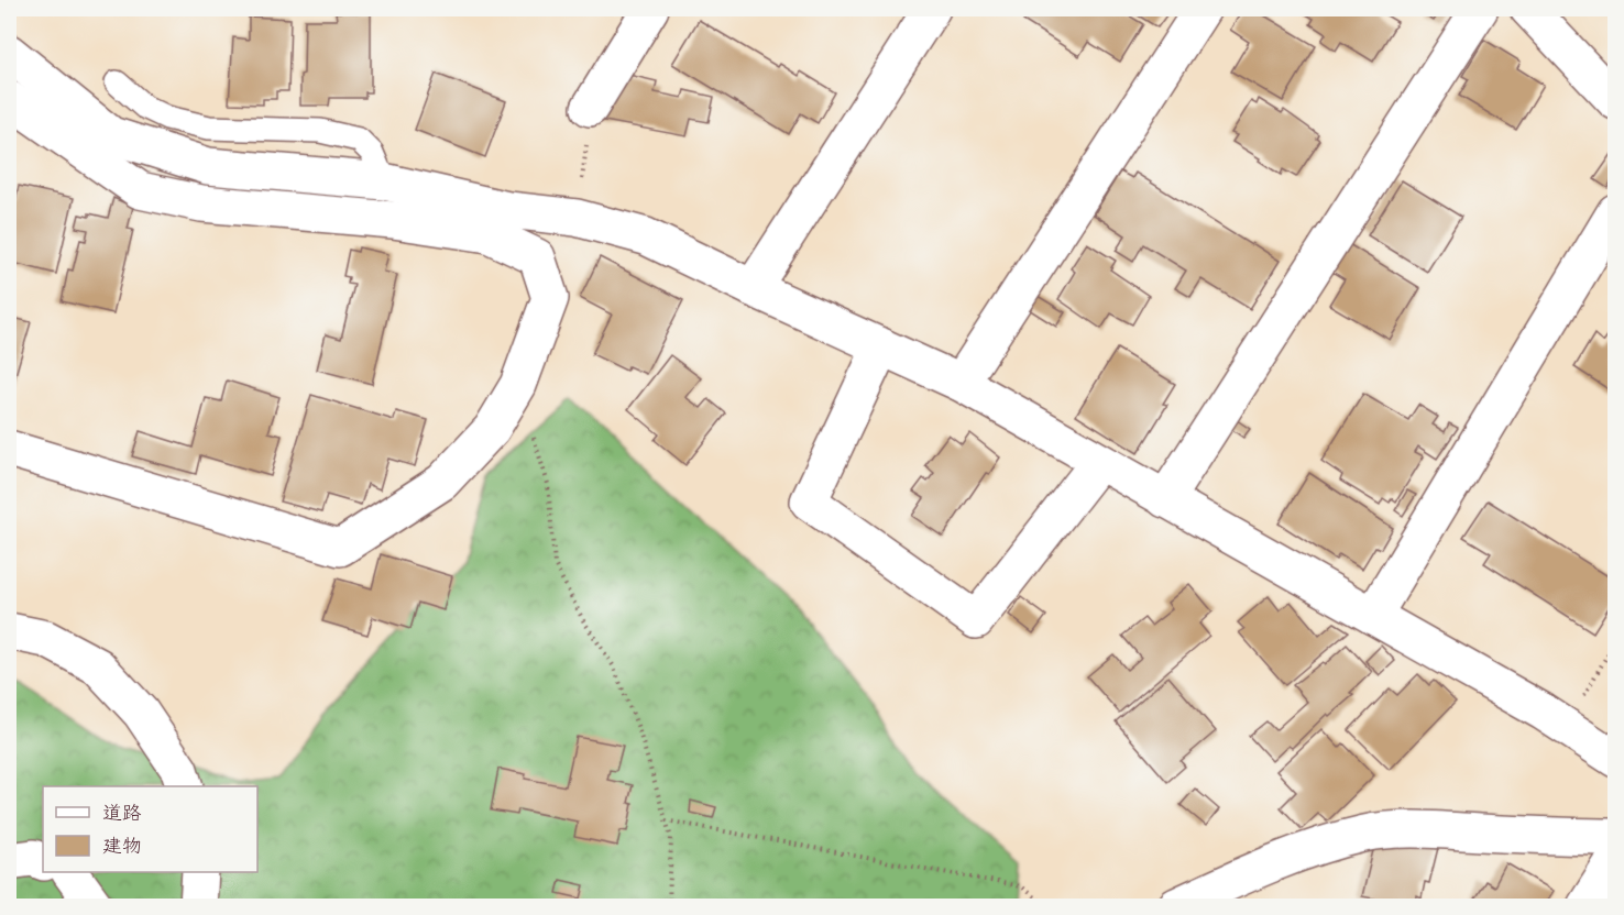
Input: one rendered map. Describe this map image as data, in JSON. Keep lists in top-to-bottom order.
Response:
{
  "legend": ["道路", "建物"]
}
